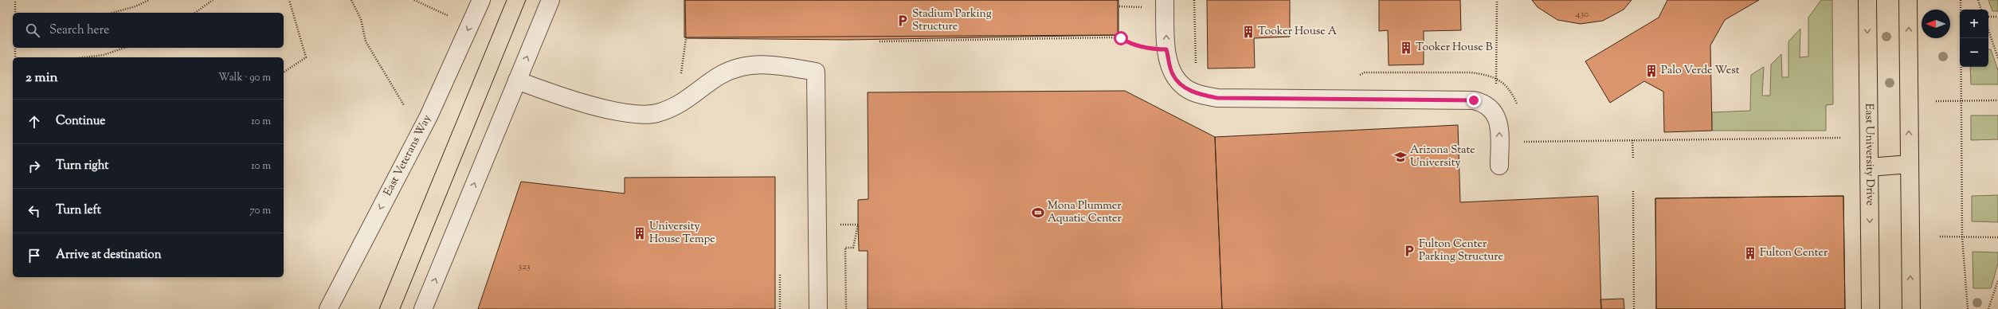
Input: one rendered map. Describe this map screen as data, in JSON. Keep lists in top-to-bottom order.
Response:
{
  "streets": {
    "main road": ["East University Drive"],
    "street": ["East Veterans Way"]
  },
  "places": {
    "parking": ["Stadium Parking Structure", "Fulton Center Parking Structure"],
    "building": [
      "Tooker House A",
      "Tooker House B",
      "Palo Verde West",
      "University House Tempe",
      "Fulton Center"
    ],
    "school or university": ["Arizona State University"],
    "sports": ["Mona Plummer Aquatic Center"]
  },
  "house_numbers": ["430", "323"],
  "north": "left",
  "page": {
    "map_buttons": ["+", "−"],
    "search": "Search here",
    "heading": ["2 min", "Walk · 90 m"],
    "list": [
      ["Continue", "10 m"],
      ["Turn right", "10 m"],
      ["Turn left", "70 m"],
      "Arrive at destination"
    ]
  }
}
